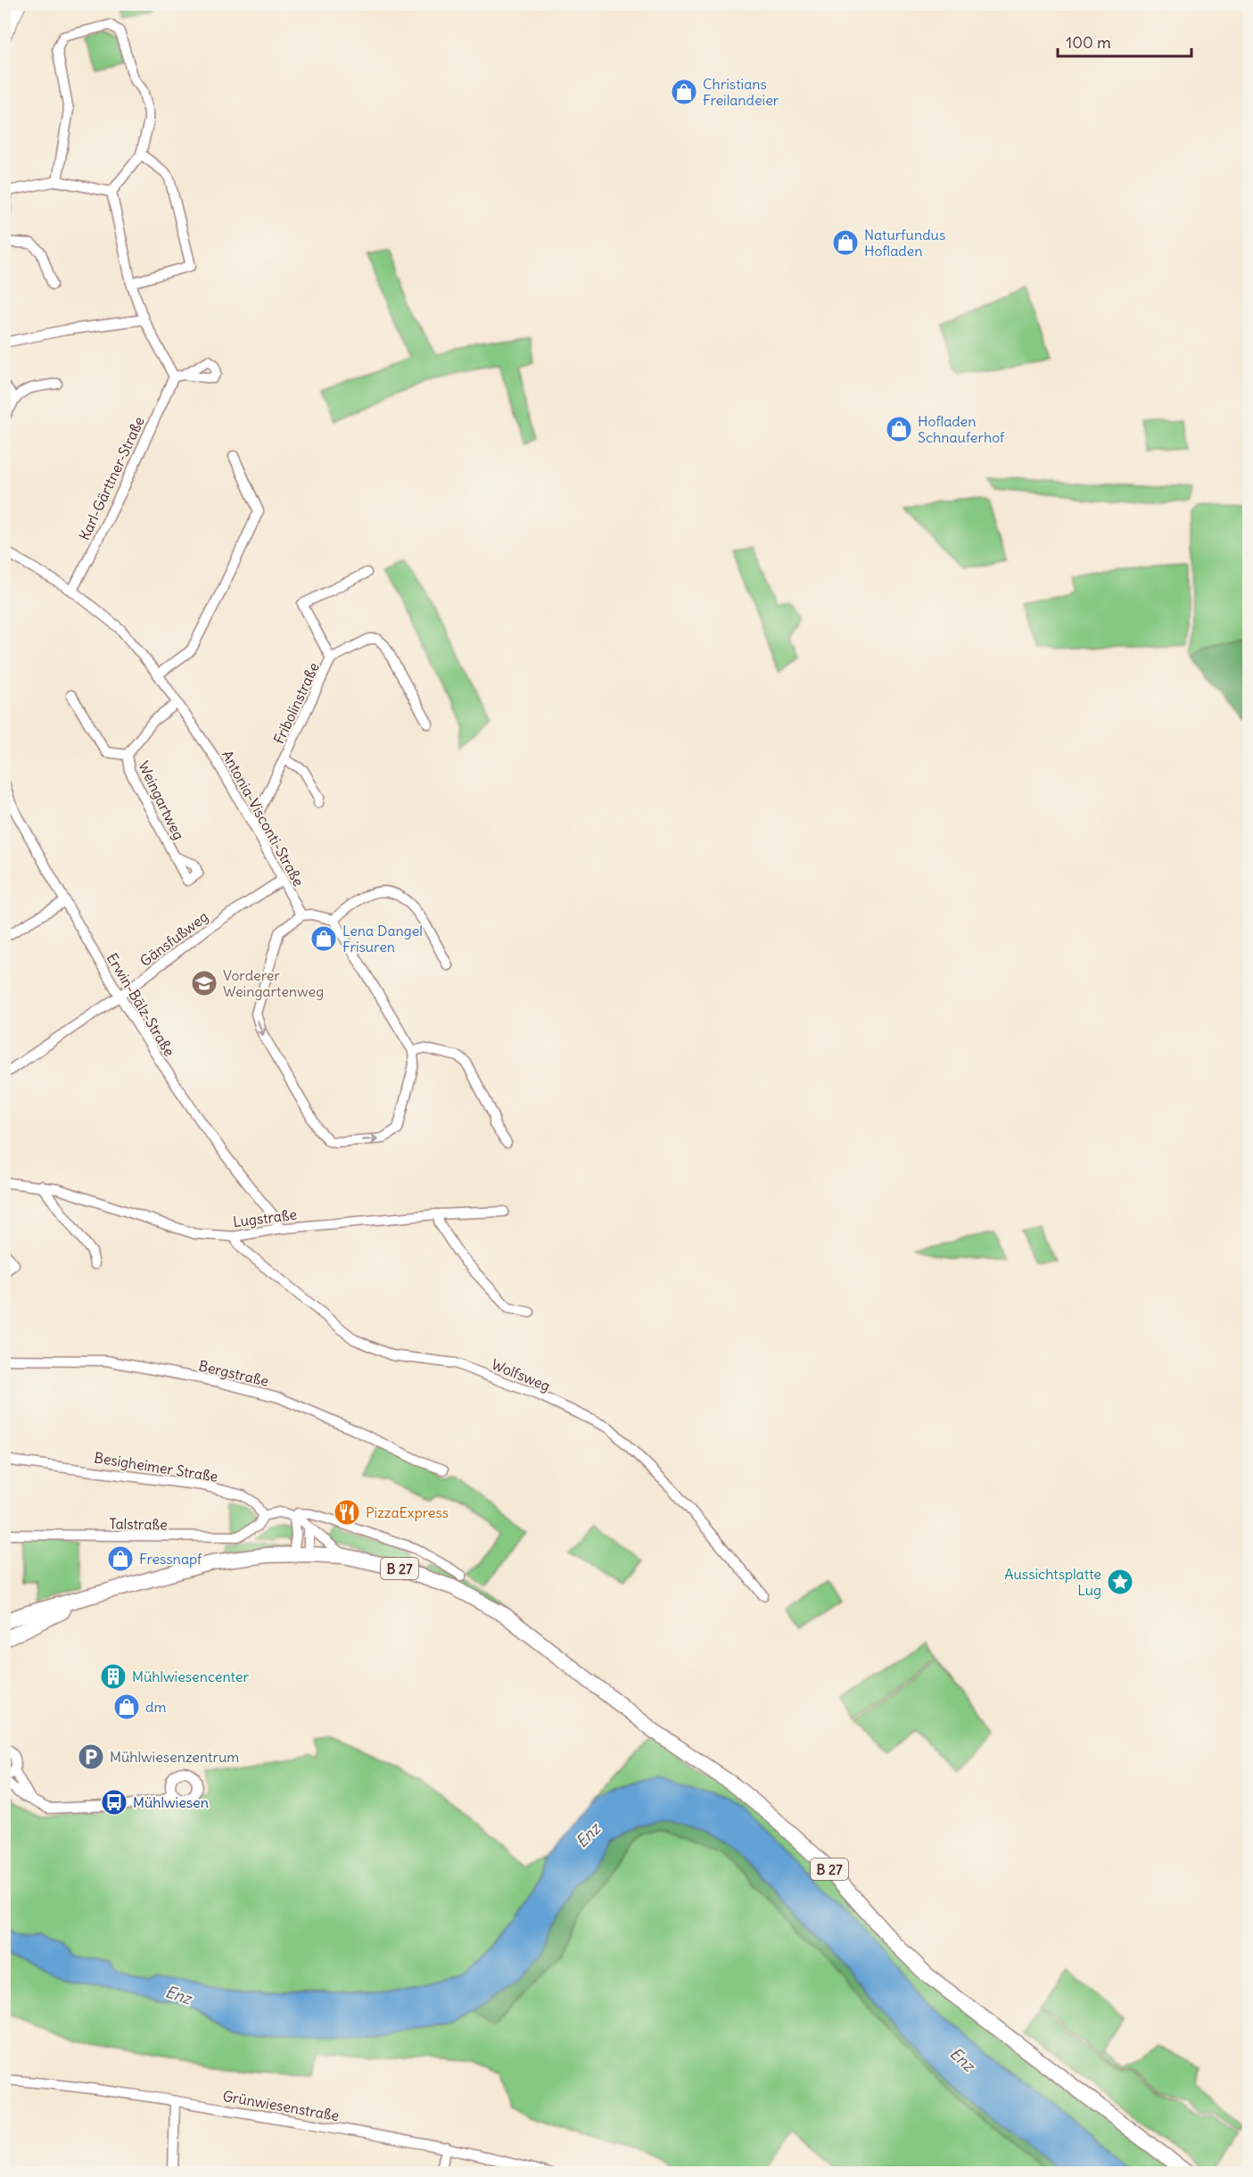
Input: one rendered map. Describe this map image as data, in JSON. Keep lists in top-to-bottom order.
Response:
{
  "streets": {
    "main road": ["B 27"],
    "street": [
      "Karl-Gärttner-Straße",
      "Fribolinstraße",
      "Weingartweg",
      "Antonia-Visconti-Straße",
      "Gänsfußweg",
      "Erwin-Bälz-Straße",
      "Lugstraße",
      "Bergstraße",
      "Wolfsweg",
      "Besigheimer Straße",
      "Talstraße",
      "Grünwiesenstraße"
    ]
  },
  "crossings": [
    ["Karl-Gärttner-Straße", "Antonia-Visconti-Straße"],
    ["Fribolinstraße", "Antonia-Visconti-Straße"],
    ["Weingartweg", "Antonia-Visconti-Straße"],
    ["Antonia-Visconti-Straße", "Gänsfußweg"],
    ["Gänsfußweg", "Erwin-Bälz-Straße"],
    ["Erwin-Bälz-Straße", "Lugstraße"],
    ["Lugstraße", "Wolfsweg"],
    ["Besigheimer Straße", "Talstraße"]
  ],
  "water": ["Enz"],
  "places": {
    "shop": [
      "Christians Freilandeier",
      "Naturfundus Hofladen",
      "Hofladen Schnauferhof",
      "Lena Dangel Frisuren",
      "Fressnapf",
      "dm"
    ],
    "school or university": ["Vorderer Weingartenweg"],
    "restaurant": ["PizzaExpress"],
    "place": ["Aussichtsplatte Lug"],
    "building": ["Mühlwiesencenter"],
    "parking": ["Mühlwiesenzentrum"],
    "bus stop": ["Mühlwiesen"]
  },
  "scale_bar": "100 m"
}
